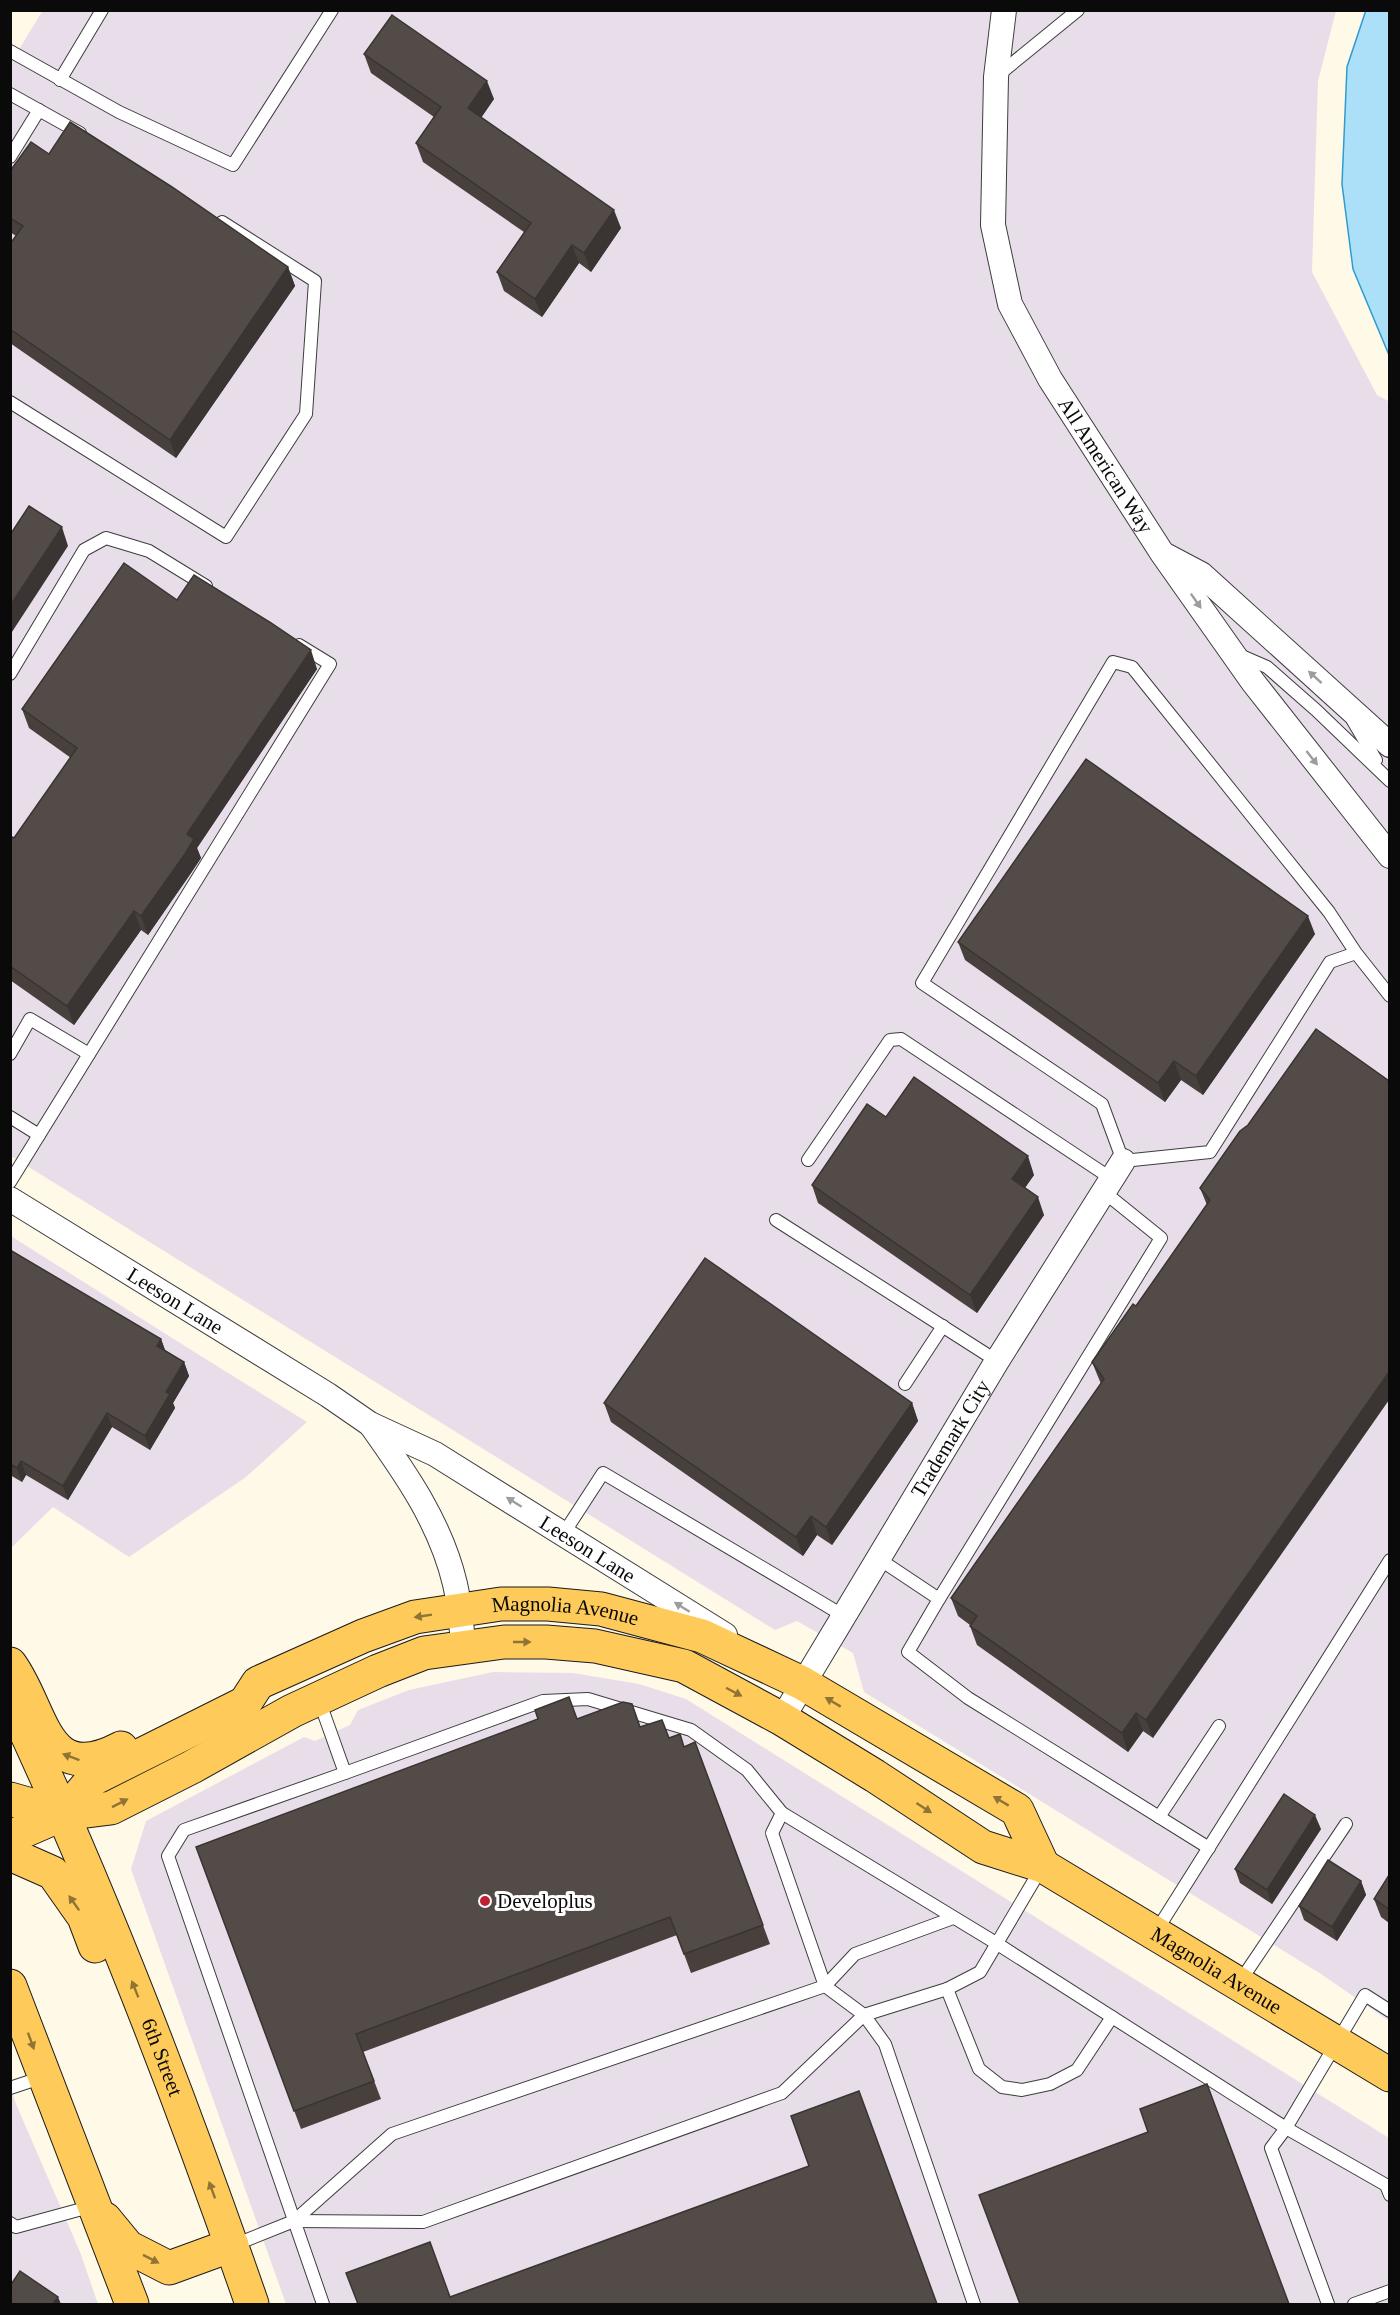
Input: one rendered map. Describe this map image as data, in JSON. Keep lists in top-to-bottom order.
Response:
{
  "streets": {
    "main road": ["Magnolia Avenue", "6th Street"],
    "street": ["All American Way", "Leeson Lane", "Trademark City"]
  },
  "crossings": [
    ["Leeson Lane", "Trademark City"],
    ["Leeson Lane", "Magnolia Avenue"],
    ["Trademark City", "Magnolia Avenue"],
    ["Magnolia Avenue", "6th Street"]
  ],
  "one_way": ["Leeson Lane"],
  "places": ["Developlus"]
}
